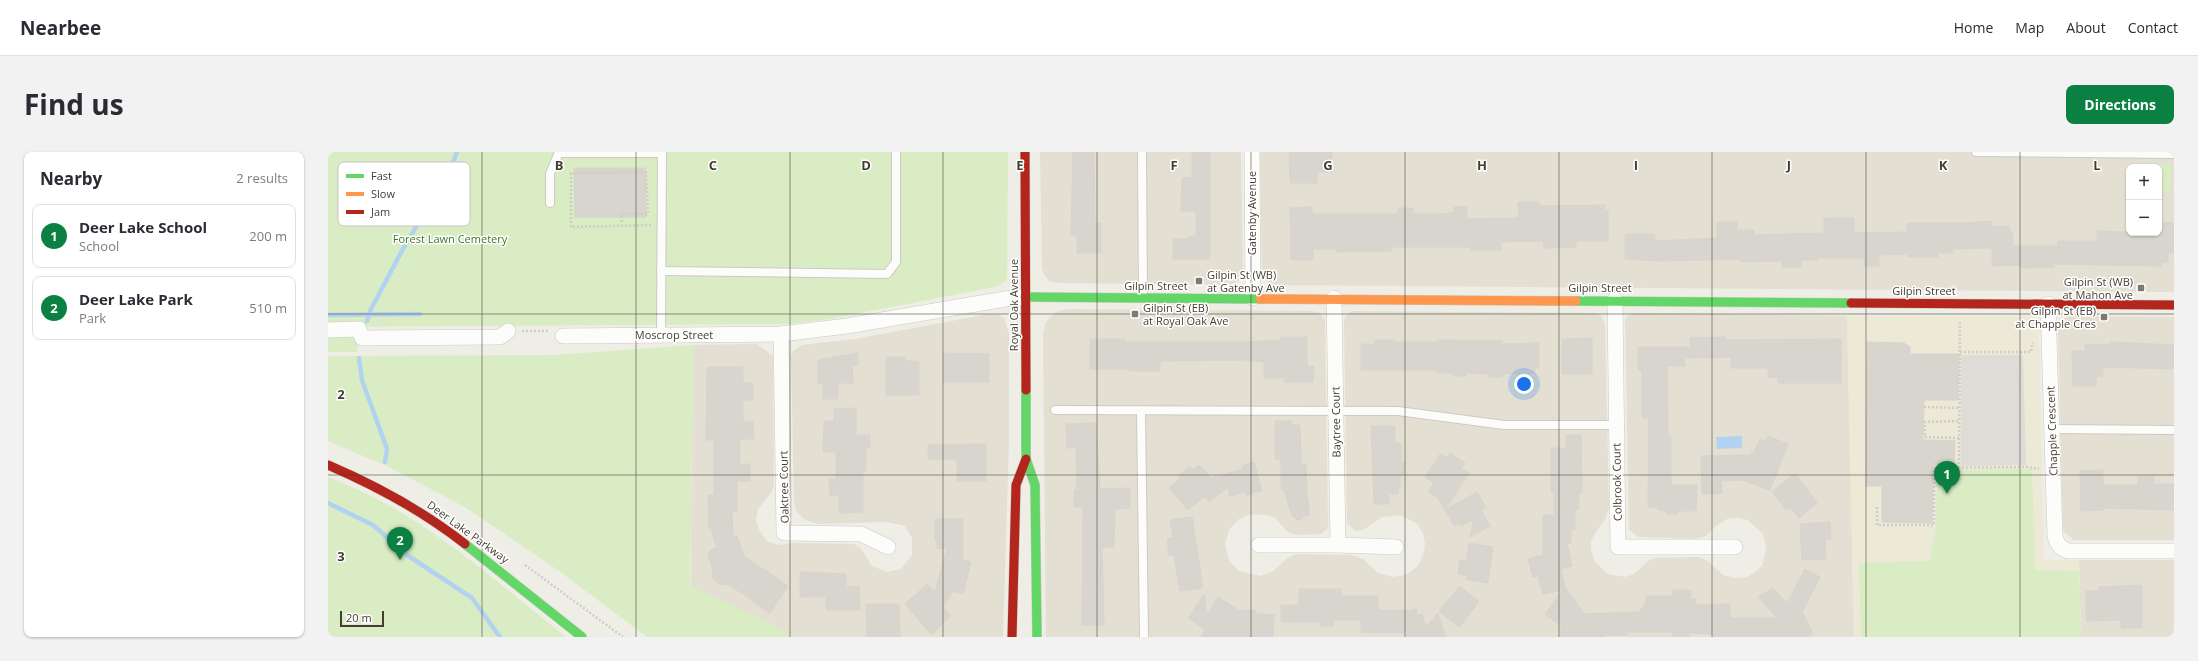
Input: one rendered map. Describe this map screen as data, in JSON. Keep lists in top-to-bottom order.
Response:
{
  "streets": {
    "street": [
      "Gatenby Avenue",
      "Gilpin Street",
      "Royal Oak Avenue",
      "Moscrop Street",
      "Baytree Court",
      "Chapple Crescent",
      "Colbrook Court",
      "Oaktree Court",
      "Deer Lake Parkway"
    ]
  },
  "crossings": [
    ["Gatenby Avenue", "Gilpin Street"],
    ["Gilpin Street", "Royal Oak Avenue"],
    ["Gilpin Street", "Moscrop Street"],
    ["Gilpin Street", "Baytree Court"],
    ["Gilpin Street", "Chapple Crescent"],
    ["Gilpin Street", "Colbrook Court"],
    ["Royal Oak Avenue", "Moscrop Street"],
    ["Moscrop Street", "Oaktree Court"]
  ],
  "parks": ["Forest Lawn Cemetery"],
  "places": {
    "transit": [
      "Gilpin St (WB) at Gatenby Ave",
      "Gilpin St (WB) at Mahon Ave",
      "Gilpin St (EB) at Royal Oak Ave",
      "Gilpin St (EB) at Chapple Cres"
    ]
  },
  "legend": ["Fast", "Slow", "Jam"],
  "scale_bar": "20 m",
  "page": {
    "header": "Nearbee",
    "nav": [
      "Home",
      "Map",
      "About",
      "Contact"
    ],
    "title": "Find us",
    "buttons": "Directions",
    "heading": ["Nearby", "2 results"],
    "map_buttons": ["+", "−"],
    "list": [
      {
        "mark": "1",
        "name": "Deer Lake School",
        "note": "School",
        "value": "200 m"
      },
      {
        "mark": "2",
        "name": "Deer Lake Park",
        "note": "Park",
        "value": "510 m"
      }
    ],
    "pins": ["1", "2"],
    "scale": "20 m"
  },
  "grid": {
    "columns": [
      "B",
      "C",
      "D",
      "E",
      "F",
      "G",
      "H",
      "I",
      "J",
      "K",
      "L"
    ],
    "rows": ["2", "3"]
  }
}
